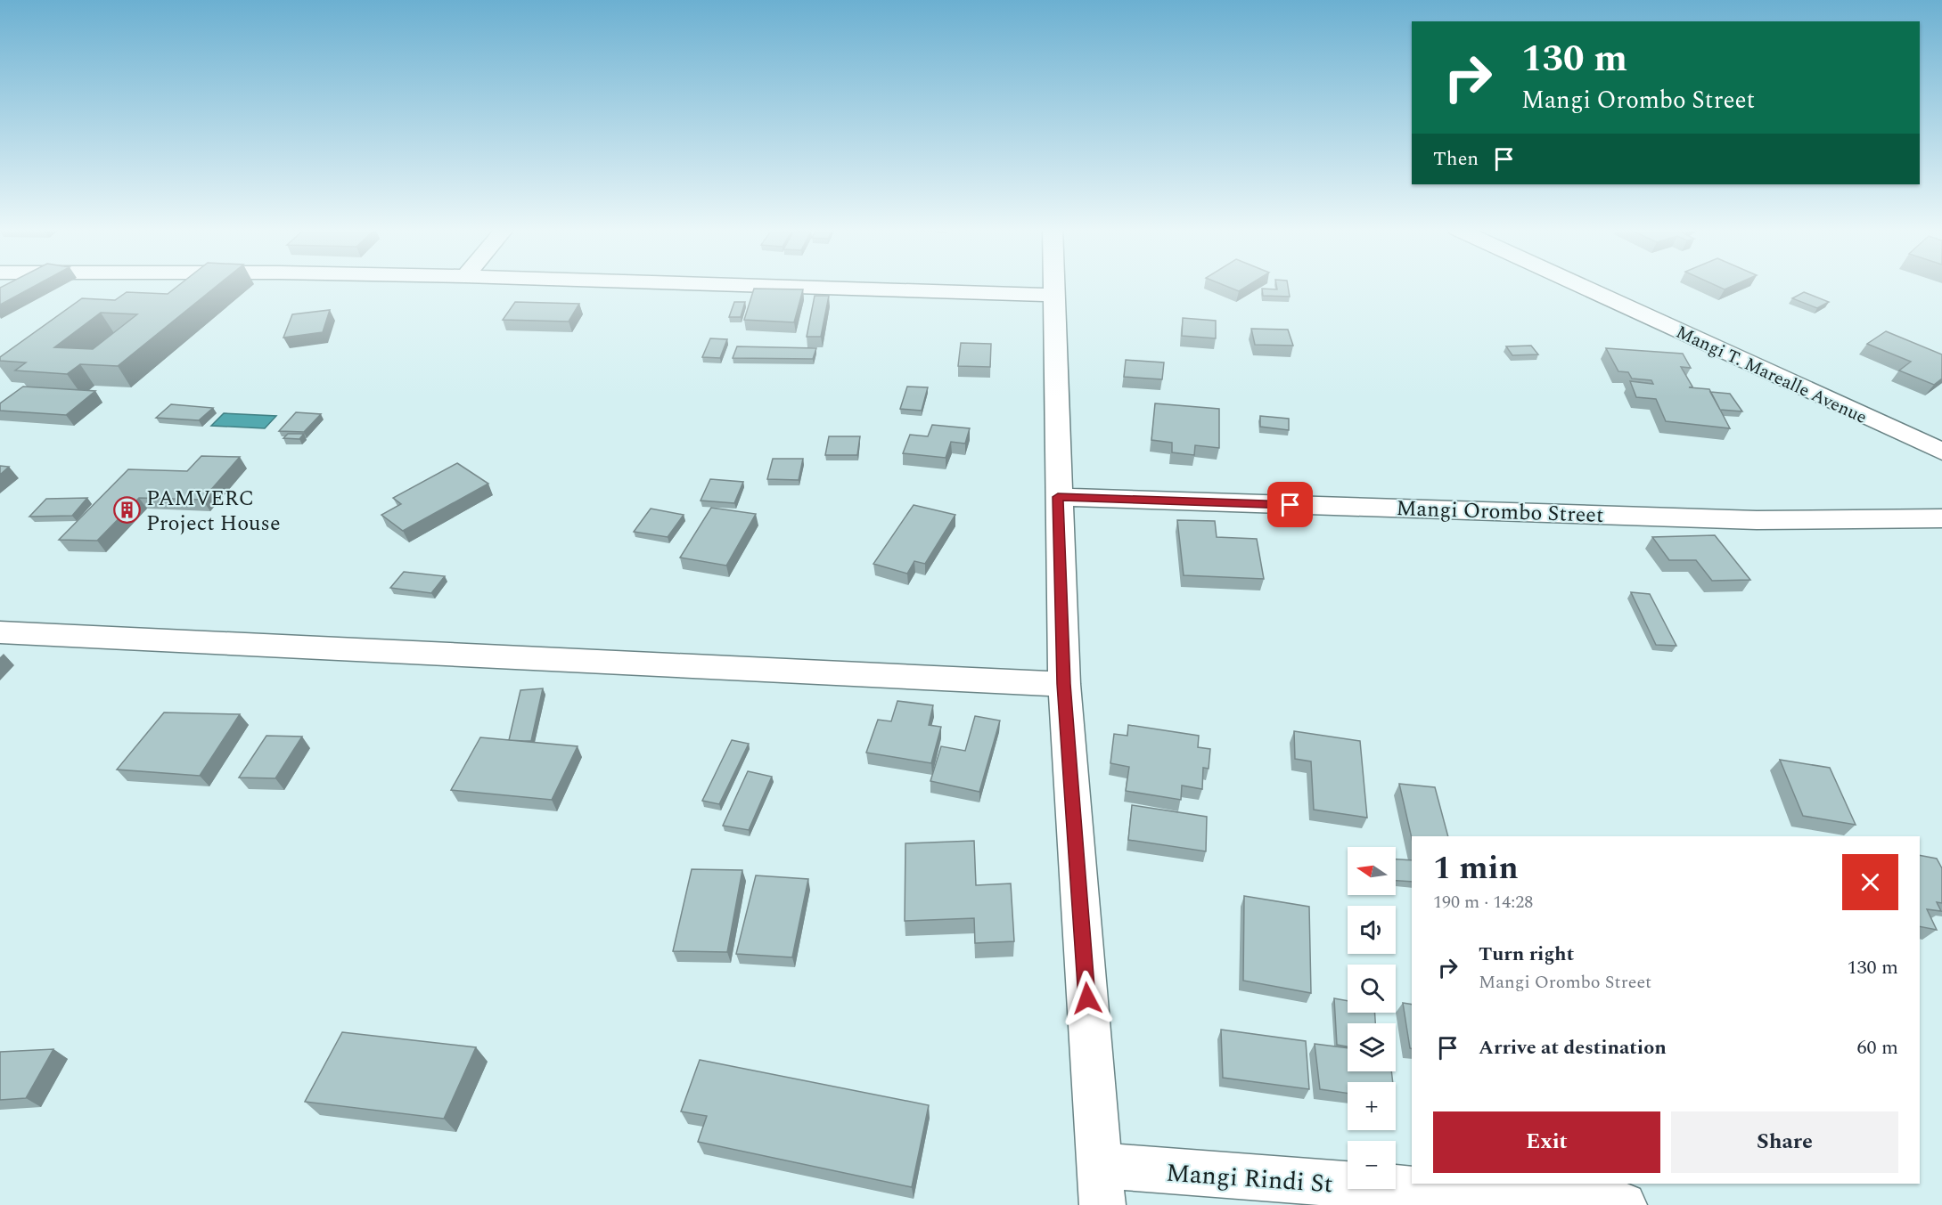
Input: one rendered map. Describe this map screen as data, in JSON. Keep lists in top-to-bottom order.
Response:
{
  "streets": {
    "street": ["Mangi T. Marealle Avenue", "Mangi Orombo Street", "Mangi Rindi St"]
  },
  "places": {
    "building": ["PAMVERC Project House"]
  },
  "north": "left",
  "page": {
    "turn": ["130 m", "Mangi Orombo Street"],
    "then": "Then",
    "heading": ["1 min", "190 m · 14:28"],
    "map_buttons": ["+", "−"],
    "list": [
      {
        "name": "Turn right",
        "note": "Mangi Orombo Street",
        "value": "130 m"
      },
      {
        "name": "Arrive at destination",
        "value": "60 m"
      }
    ],
    "buttons": ["Exit", "Share"]
  }
}
